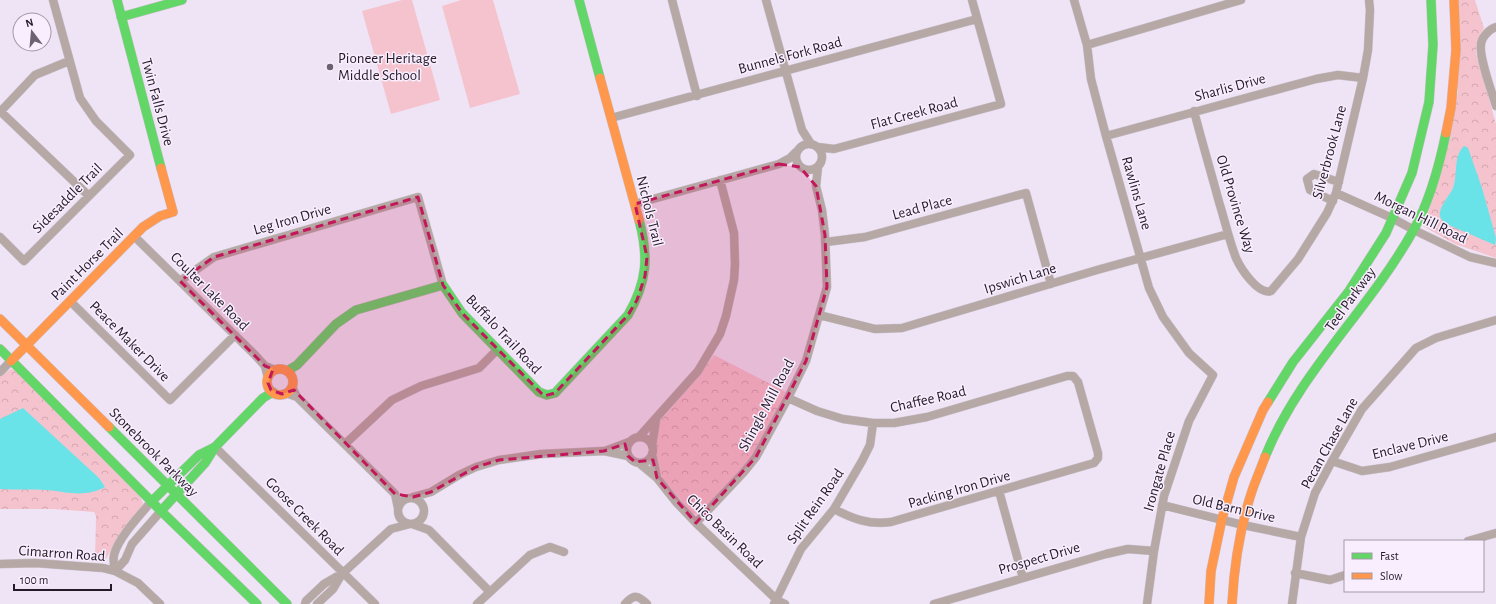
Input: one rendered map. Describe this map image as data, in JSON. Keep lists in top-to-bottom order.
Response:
{
  "streets": {
    "main road": [
      "Twin Falls Drive",
      "Nichols Trail",
      "Paint Horse Trail",
      "Teel Parkway",
      "Buffalo Trail Road",
      "Stonebrook Parkway"
    ],
    "street": [
      "Bunnels Fork Road",
      "Sharlis Drive",
      "Flat Creek Road",
      "Silverbrook Lane",
      "Rawlins Lane",
      "Sidesaddle Trail",
      "Old Province Way",
      "Lead Place",
      "Morgan Hill Road",
      "Leg Iron Drive",
      "Ipswich Lane",
      "Coulter Lake Road",
      "Peace Maker Drive",
      "Chaffee Road",
      "Shingle Mill Road",
      "Pecan Chase Lane",
      "Enclave Drive",
      "Irongate Place",
      "Packing Iron Drive",
      "Split Rein Road",
      "Old Barn Drive",
      "Goose Creek Road",
      "Chico Basin Road",
      "Cimarron Road",
      "Prospect Drive"
    ]
  },
  "crossings": [
    ["Bunnels Fork Road", "Flat Creek Road"],
    ["Bunnels Fork Road", "Nichols Trail"],
    ["Sharlis Drive", "Silverbrook Lane"],
    ["Sharlis Drive", "Rawlins Lane"],
    ["Sharlis Drive", "Old Province Way"],
    ["Twin Falls Drive", "Paint Horse Trail"],
    ["Flat Creek Road", "Shingle Mill Road"],
    ["Silverbrook Lane", "Old Province Way"],
    ["Silverbrook Lane", "Morgan Hill Road"],
    ["Rawlins Lane", "Ipswich Lane"],
    ["Rawlins Lane", "Irongate Place"],
    ["Old Province Way", "Ipswich Lane"],
    ["Lead Place", "Ipswich Lane"],
    ["Lead Place", "Shingle Mill Road"],
    ["Nichols Trail", "Buffalo Trail Road"],
    ["Morgan Hill Road", "Teel Parkway"],
    ["Leg Iron Drive", "Coulter Lake Road"],
    ["Leg Iron Drive", "Buffalo Trail Road"],
    ["Paint Horse Trail", "Coulter Lake Road"],
    ["Paint Horse Trail", "Peace Maker Drive"],
    ["Paint Horse Trail", "Stonebrook Parkway"],
    ["Ipswich Lane", "Shingle Mill Road"],
    ["Coulter Lake Road", "Peace Maker Drive"],
    ["Teel Parkway", "Old Barn Drive"],
    ["Chaffee Road", "Shingle Mill Road"],
    ["Chaffee Road", "Packing Iron Drive"],
    ["Chaffee Road", "Split Rein Road"],
    ["Shingle Mill Road", "Chico Basin Road"],
    ["Pecan Chase Lane", "Enclave Drive"],
    ["Pecan Chase Lane", "Old Barn Drive"],
    ["Irongate Place", "Old Barn Drive"],
    ["Irongate Place", "Prospect Drive"],
    ["Packing Iron Drive", "Split Rein Road"],
    ["Split Rein Road", "Chico Basin Road"]
  ],
  "places": ["Pioneer Heritage Middle School"],
  "legend": ["Fast", "Slow"],
  "scale_bar": "100 m",
  "north": "top"
}
